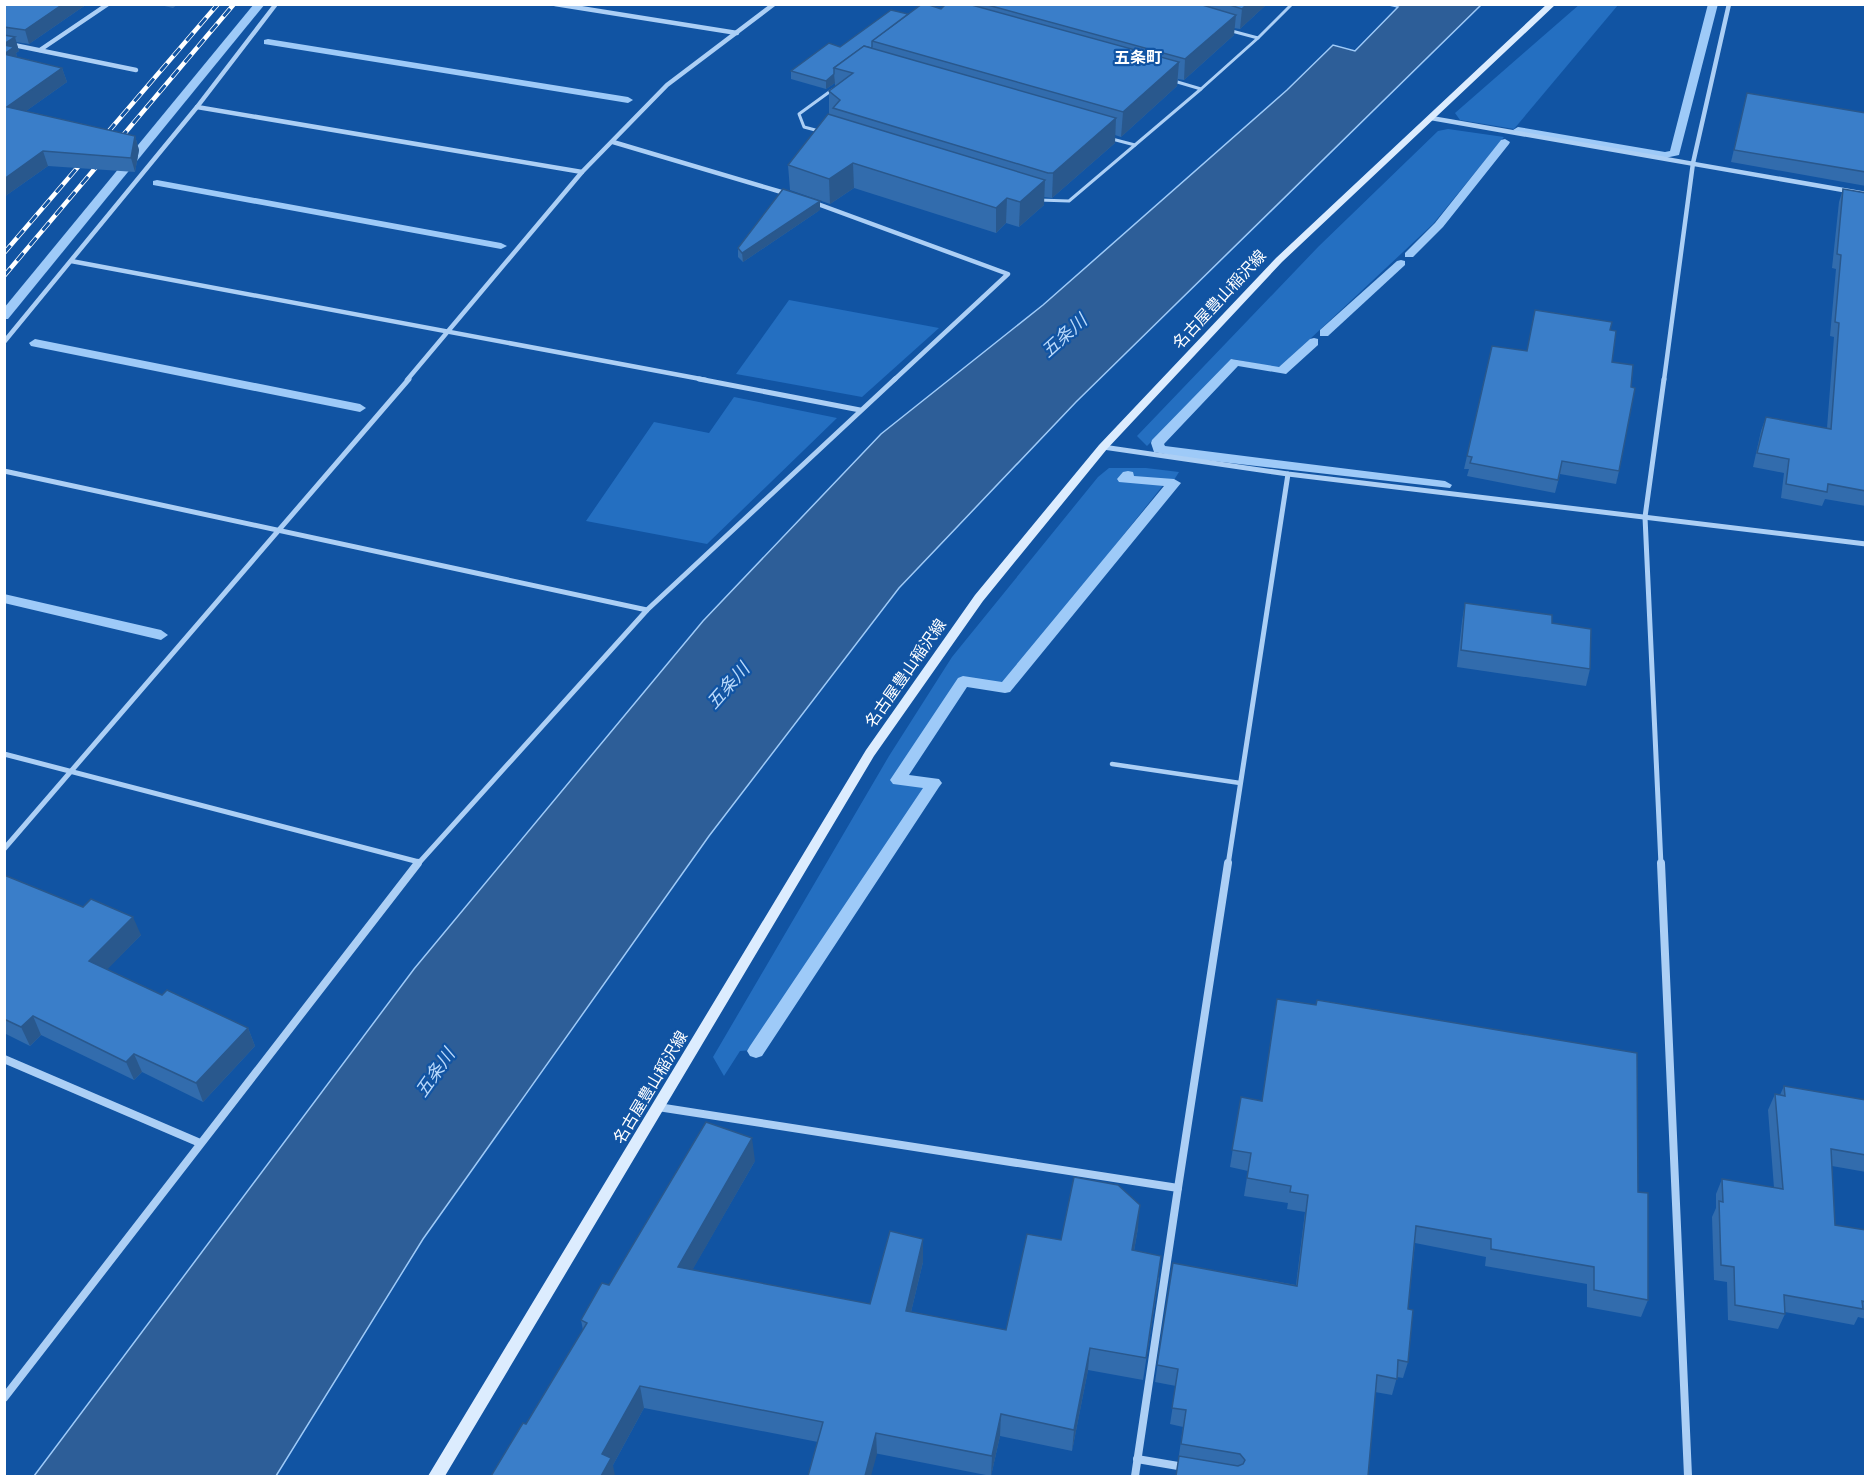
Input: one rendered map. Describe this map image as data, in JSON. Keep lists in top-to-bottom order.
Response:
{
  "streets": {
    "main road": ["名古屋豊山稲沢線"]
  },
  "districts": ["五条町"],
  "water": ["五条川"]
}
